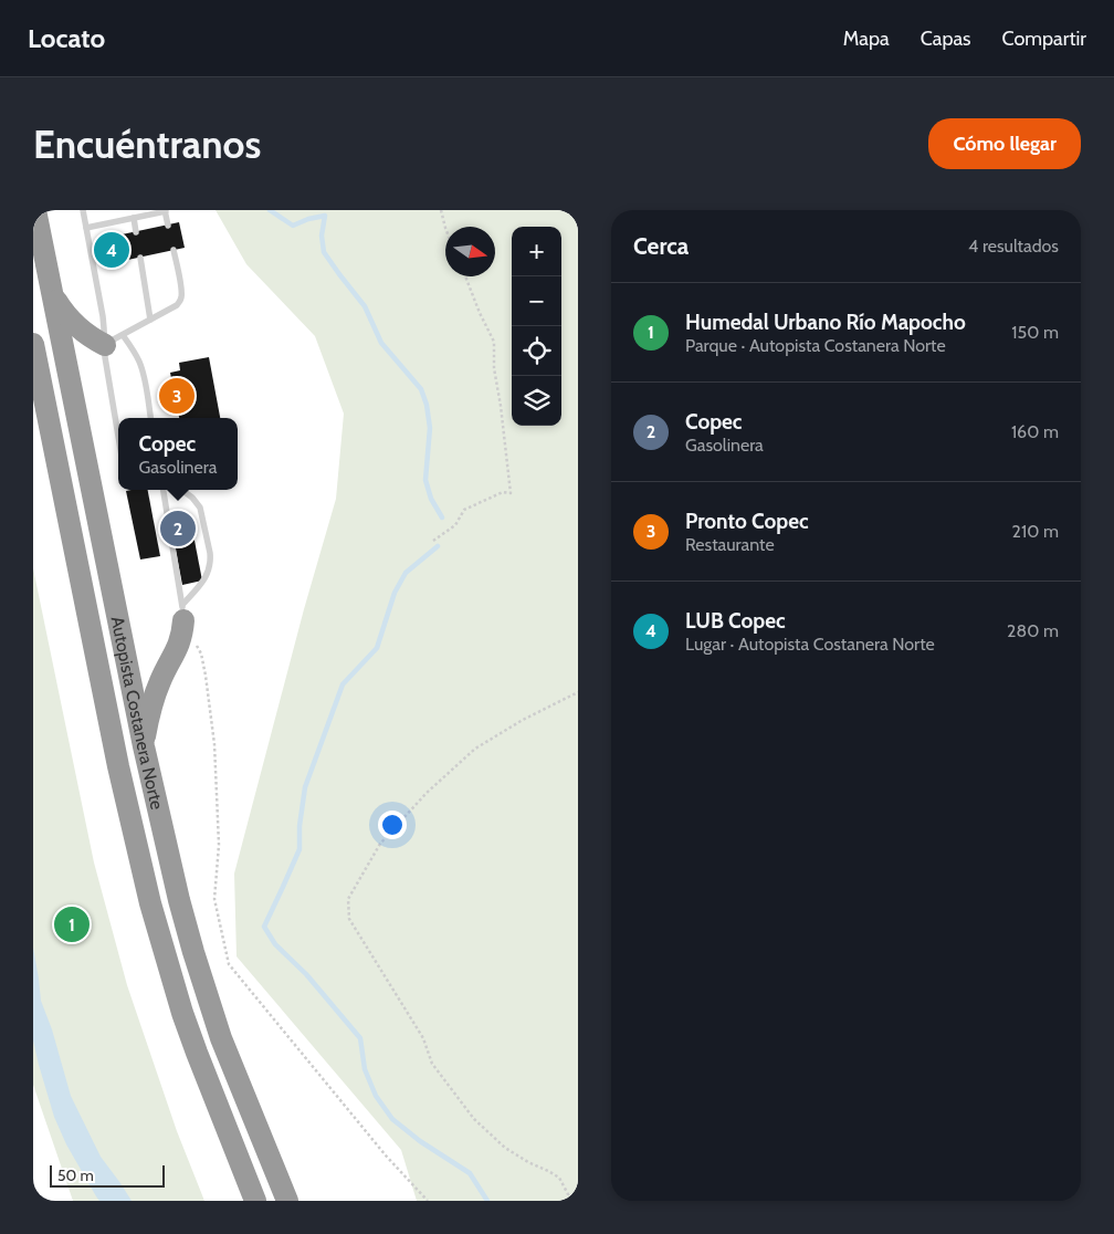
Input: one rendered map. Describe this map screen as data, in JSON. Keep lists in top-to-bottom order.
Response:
{
  "streets": {
    "highway": ["Autopista Costanera Norte"]
  },
  "scale_bar": "50 m",
  "north": "right",
  "page": {
    "header": "Locato",
    "nav": ["Mapa", "Capas", "Compartir"],
    "buttons": "Cómo llegar",
    "title": "Encuéntranos",
    "heading": ["Cerca", "4 resultados"],
    "map_buttons": ["+", "−"],
    "pins": [
      "4",
      "3",
      "2",
      "1"
    ],
    "list": [
      {
        "mark": "1",
        "name": "Humedal Urbano Río Mapocho",
        "note": "Parque · Autopista Costanera Norte",
        "value": "150 m"
      },
      {
        "mark": "2",
        "name": "Copec",
        "note": "Gasolinera",
        "value": "160 m"
      },
      {
        "mark": "3",
        "name": "Pronto Copec",
        "note": "Restaurante",
        "value": "210 m"
      },
      {
        "mark": "4",
        "name": "LUB Copec",
        "note": "Lugar · Autopista Costanera Norte",
        "value": "280 m"
      }
    ],
    "popup": ["Copec", "Gasolinera"],
    "scale": "50 m"
  }
}
